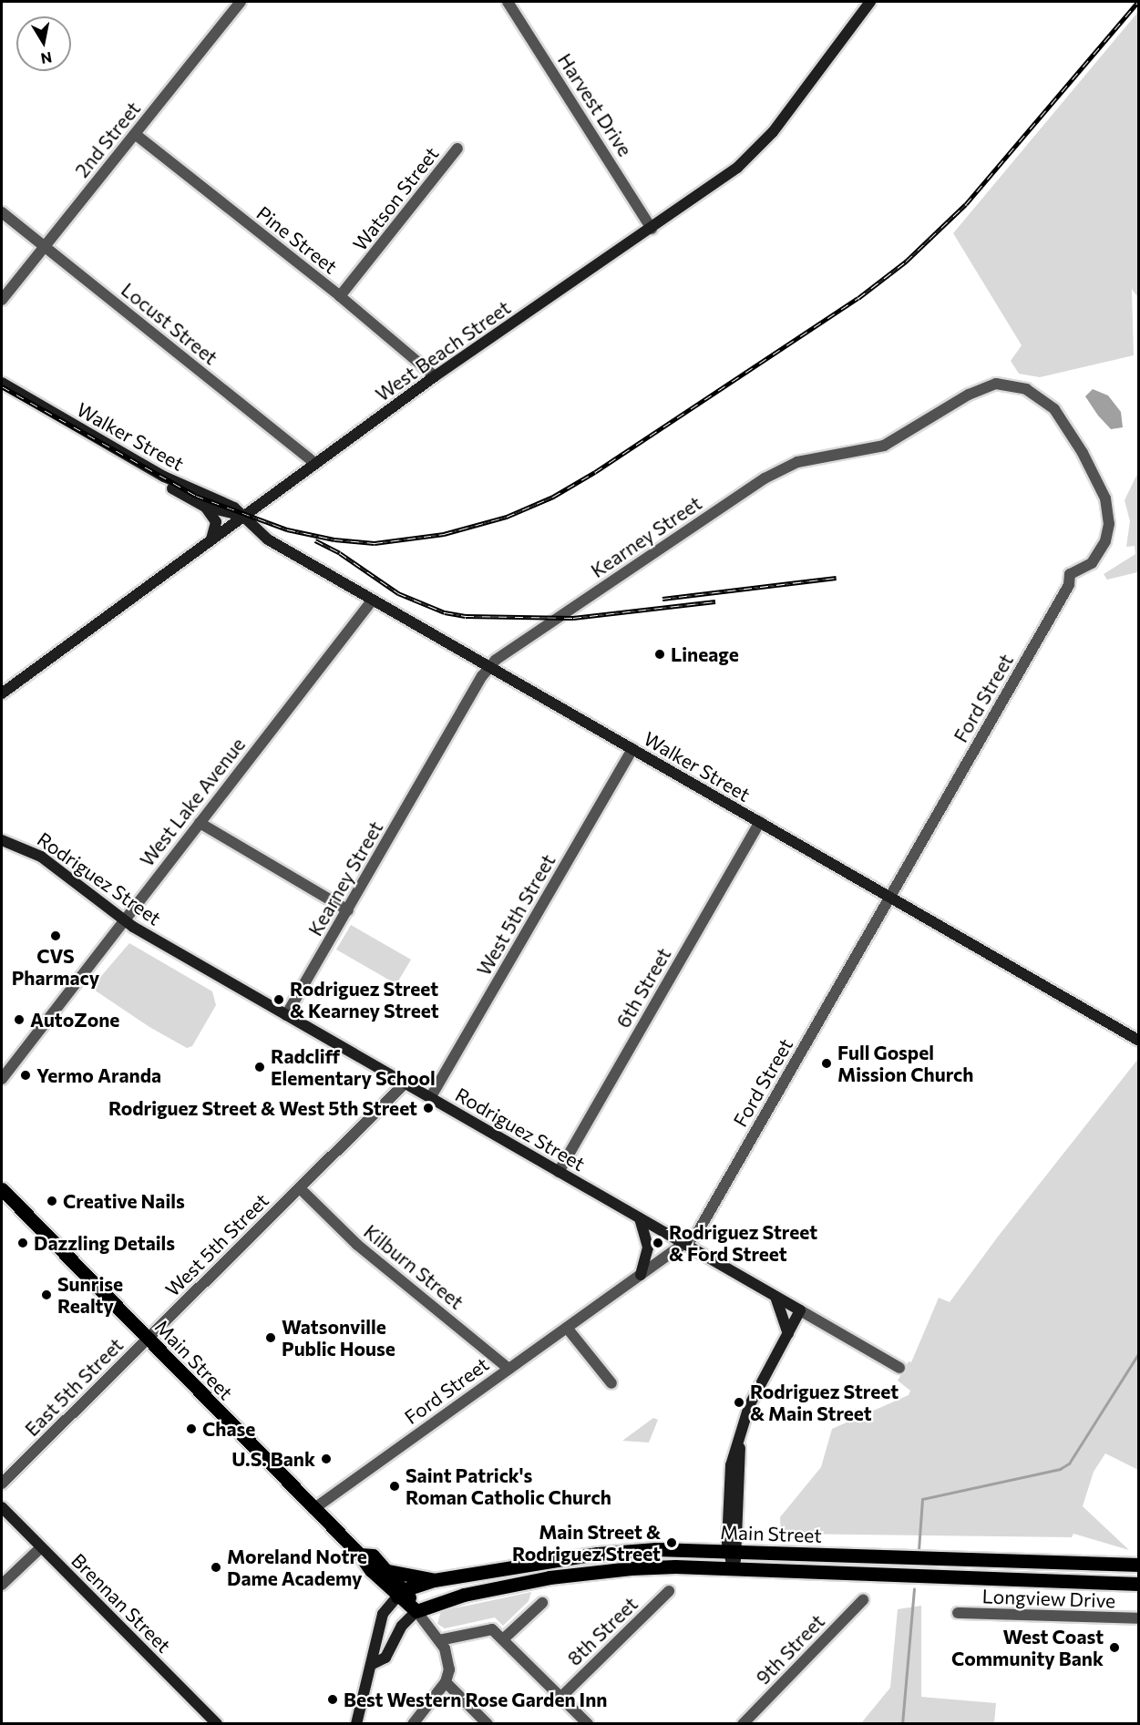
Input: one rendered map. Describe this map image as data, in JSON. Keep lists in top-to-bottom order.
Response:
{
  "streets": {
    "main road": [
      "West Beach Street",
      "Walker Street",
      "Rodriguez Street",
      "Main Street",
      "Brennan Street"
    ],
    "street": [
      "Harvest Drive",
      "2nd Street",
      "Watson Street",
      "Pine Street",
      "Locust Street",
      "Kearney Street",
      "Ford Street",
      "West Lake Avenue",
      "West 5th Street",
      "6th Street",
      "Kilburn Street",
      "East 5th Street",
      "Longview Drive",
      "8th Street",
      "9th Street"
    ]
  },
  "crossings": [
    ["Harvest Drive", "West Beach Street"],
    ["2nd Street", "Pine Street"],
    ["2nd Street", "Locust Street"],
    ["Watson Street", "Pine Street"],
    ["Pine Street", "West Beach Street"],
    ["Locust Street", "West Beach Street"],
    ["West Beach Street", "Walker Street"],
    ["Walker Street", "Kearney Street"],
    ["Walker Street", "Ford Street"],
    ["Walker Street", "West Lake Avenue"],
    ["Walker Street", "West 5th Street"],
    ["Walker Street", "6th Street"],
    ["Kearney Street", "Ford Street"],
    ["Kearney Street", "Rodriguez Street"],
    ["Ford Street", "Rodriguez Street"],
    ["Ford Street", "Kilburn Street"],
    ["Ford Street", "Main Street"],
    ["West Lake Avenue", "Rodriguez Street"],
    ["Rodriguez Street", "West 5th Street"],
    ["Rodriguez Street", "6th Street"],
    ["West 5th Street", "Kilburn Street"],
    ["West 5th Street", "Main Street"],
    ["West 5th Street", "East 5th Street"],
    ["Main Street", "East 5th Street"]
  ],
  "places": [
    "Lineage",
    "CVS Pharmacy",
    "Rodriguez Street & Kearney Street",
    "AutoZone",
    "Full Gospel Mission Church",
    "Radcliff Elementary School",
    "Yermo Aranda",
    "Rodriguez Street & West 5th Street",
    "Creative Nails",
    "Dazzling Details",
    "Rodriguez Street & Ford Street",
    "Sunrise Realty",
    "Watsonville Public House",
    "Rodriguez Street & Main Street",
    "Chase",
    "U.S. Bank",
    "Saint Patrick's Roman Catholic Church",
    "Main Street & Rodriguez Street",
    "Moreland Notre Dame Academy",
    "West Coast Community Bank",
    "Best Western Rose Garden Inn"
  ],
  "north": "bottom"
}
